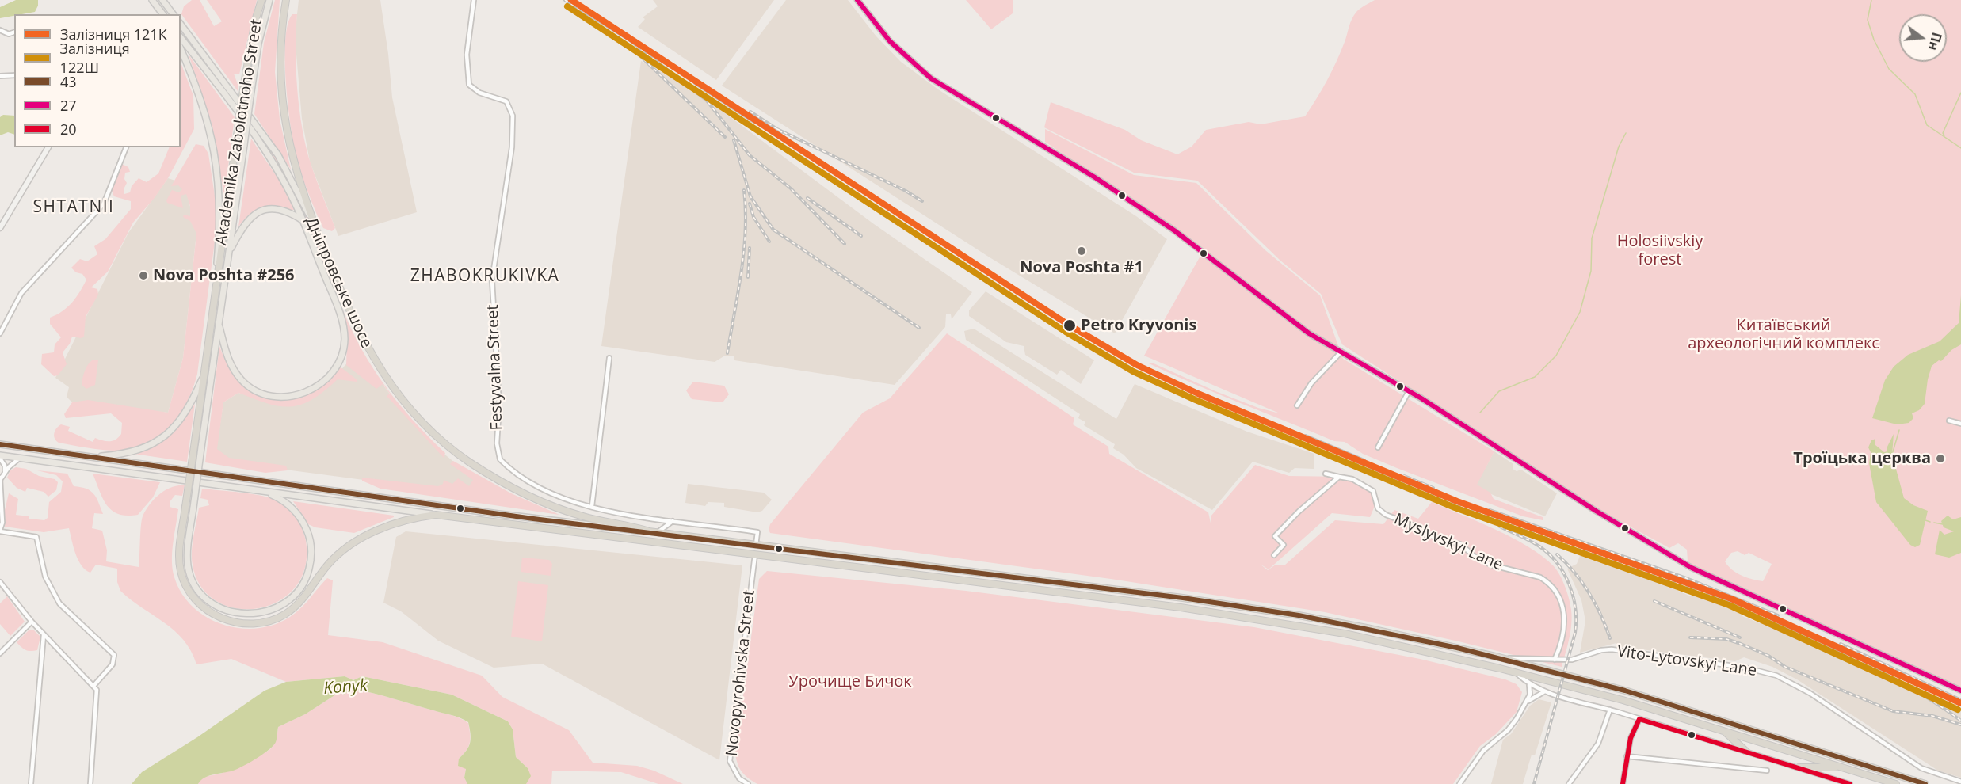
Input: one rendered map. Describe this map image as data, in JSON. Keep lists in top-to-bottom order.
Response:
{
  "streets": {
    "highway": ["Akademika Zabolotnoho Street", "Дніпровське шосе"],
    "street": [
      "Festyvalna Street",
      "Myslyvskyi Lane",
      "Vito-Lytovskyi Lane",
      "Novopyrohivska Street"
    ]
  },
  "crossings": [
    ["Akademika Zabolotnoho Street", "Дніпровське шосе"],
    ["Akademika Zabolotnoho Street", "Novopyrohivska Street"],
    ["Дніпровське шосе", "Festyvalna Street"],
    ["Дніпровське шосе", "Vito-Lytovskyi Lane"],
    ["Myslyvskyi Lane", "Vito-Lytovskyi Lane"]
  ],
  "districts": ["SHTATNII", "ZHABOKRUKIVKA"],
  "water": ["Konyk"],
  "parks": ["Holosiivskiy forest", "Китаївський археологічний комплекс", "Урочище Бичок"],
  "places": [
    "Nova Poshta #1",
    "Nova Poshta #256",
    "Petro Kryvonis",
    "Троїцька церква"
  ],
  "lines": [
    "rail line 121К",
    "transit line 27",
    "rail line 122Ш",
    "transit line 43",
    "transit line 20"
  ],
  "legend": [
    "Залізниця 121К",
    "Залізниця 122Ш",
    "43",
    "27",
    "20"
  ],
  "north": "right"
}
